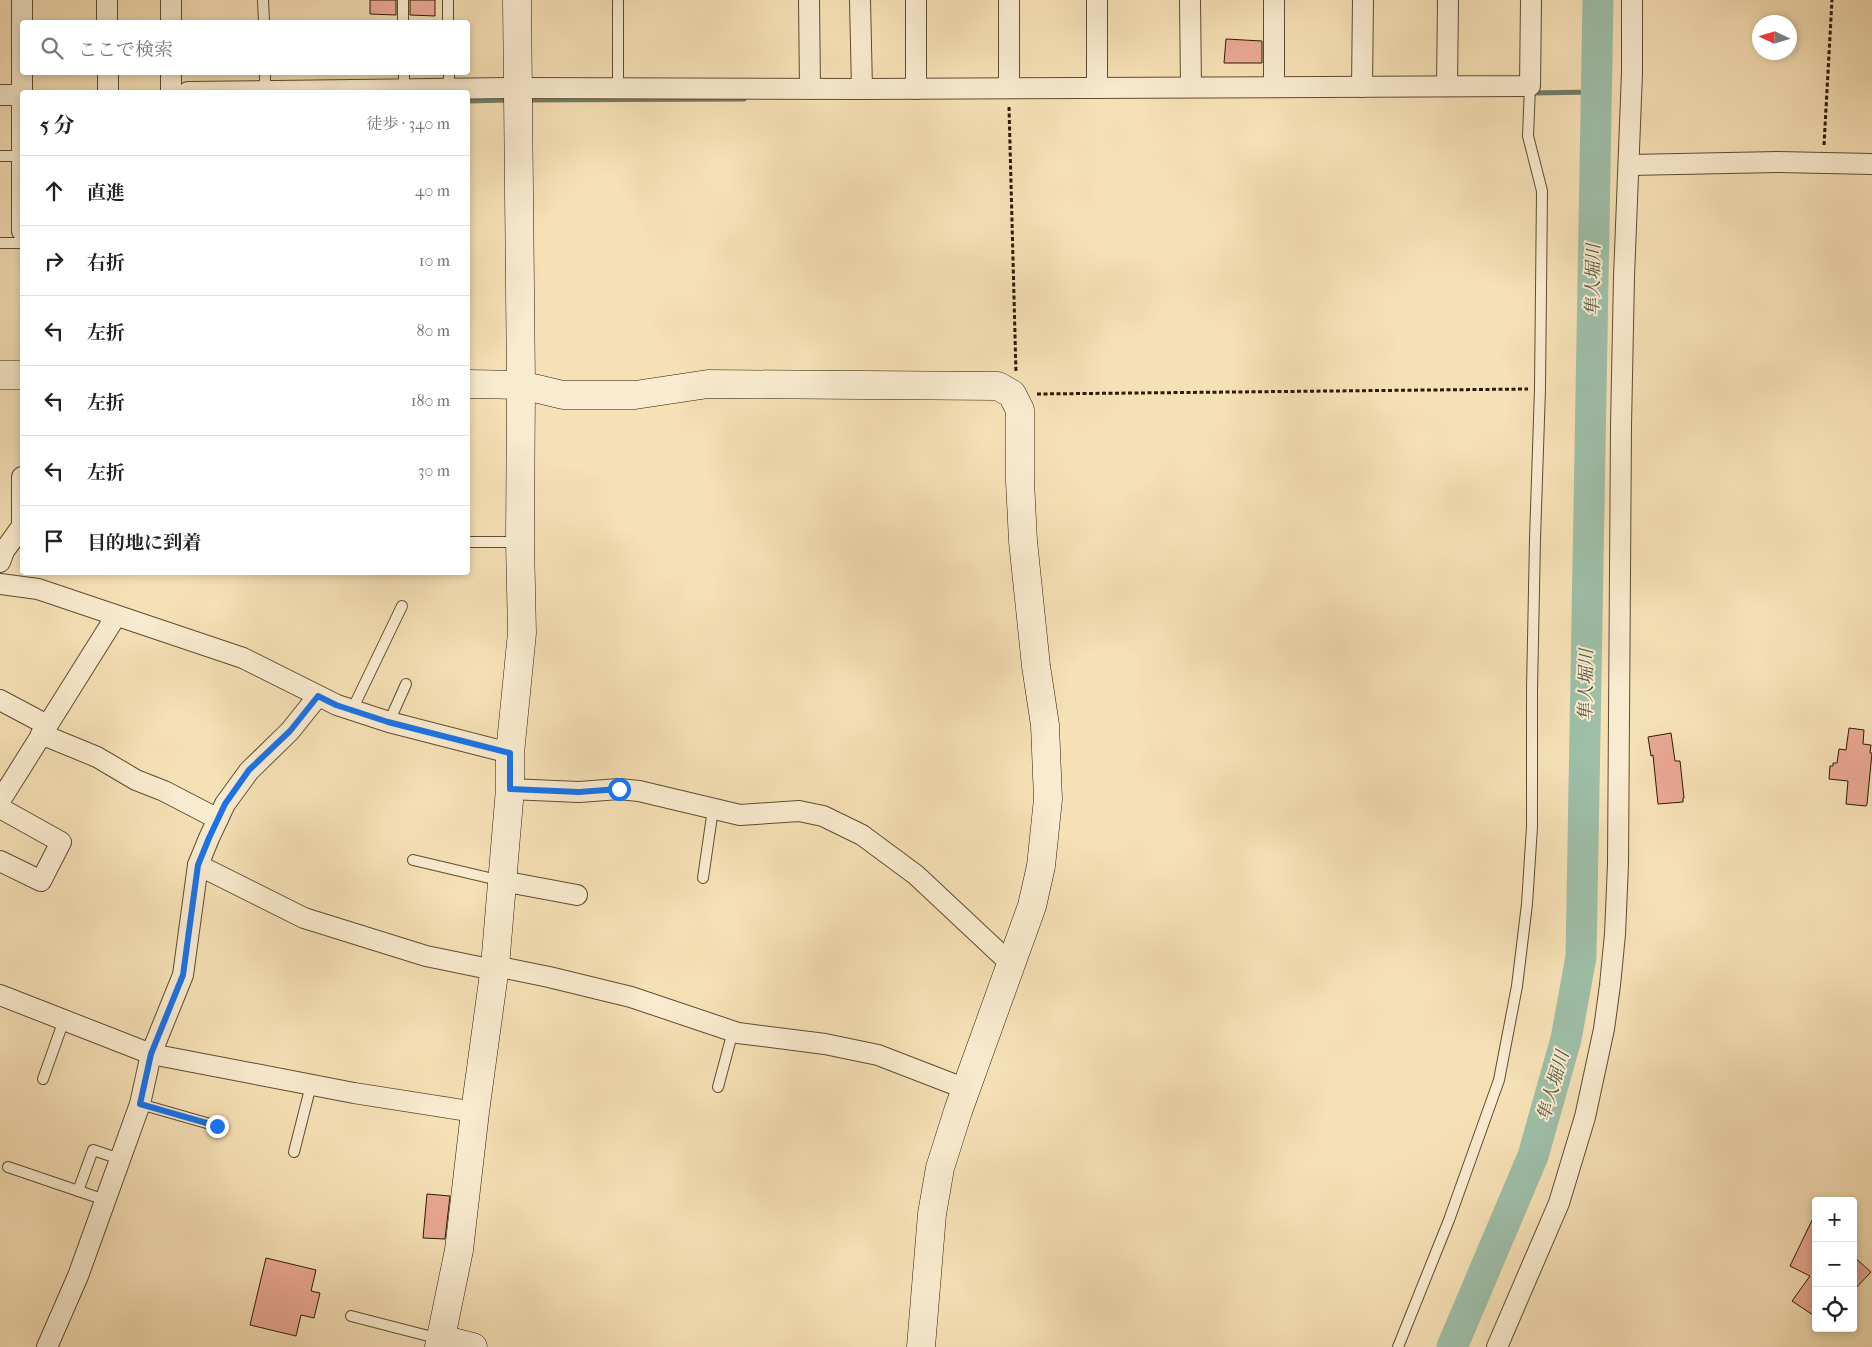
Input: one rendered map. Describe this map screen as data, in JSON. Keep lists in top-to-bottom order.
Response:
{
  "water": ["隼人堀川"],
  "north": "left",
  "page": {
    "search": "ここで検索",
    "heading": ["5 分", "徒歩 · 340 m"],
    "list": [
      ["直進", "40 m"],
      ["右折", "10 m"],
      ["左折", "80 m"],
      ["左折", "180 m"],
      ["左折", "30 m"],
      "目的地に到着"
    ],
    "map_buttons": ["+", "−"]
  }
}
